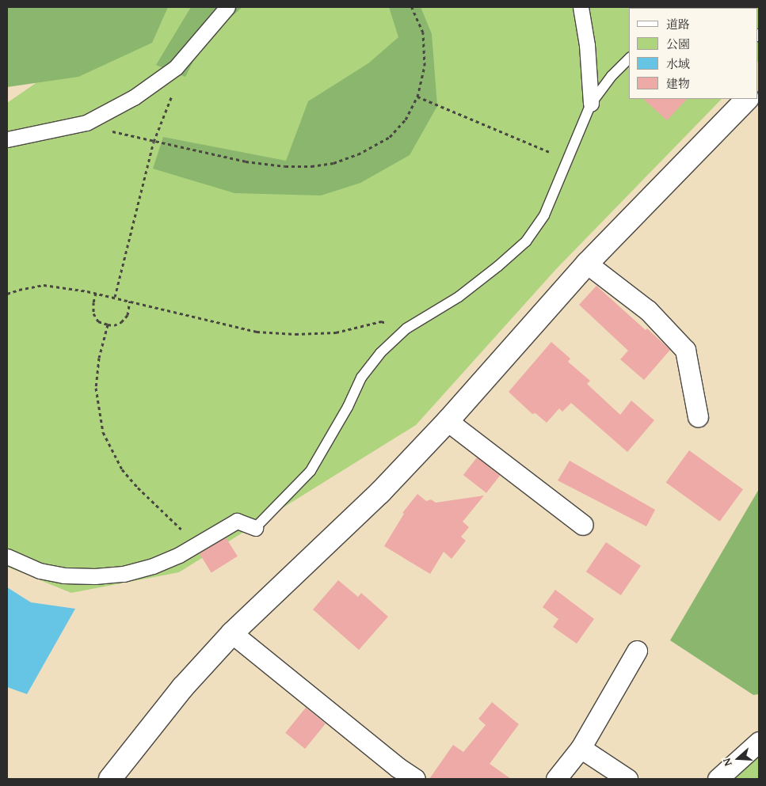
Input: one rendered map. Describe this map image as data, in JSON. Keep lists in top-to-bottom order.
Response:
{
  "legend": [
    "道路",
    "公園",
    "水域",
    "建物"
  ],
  "north": "left"
}
